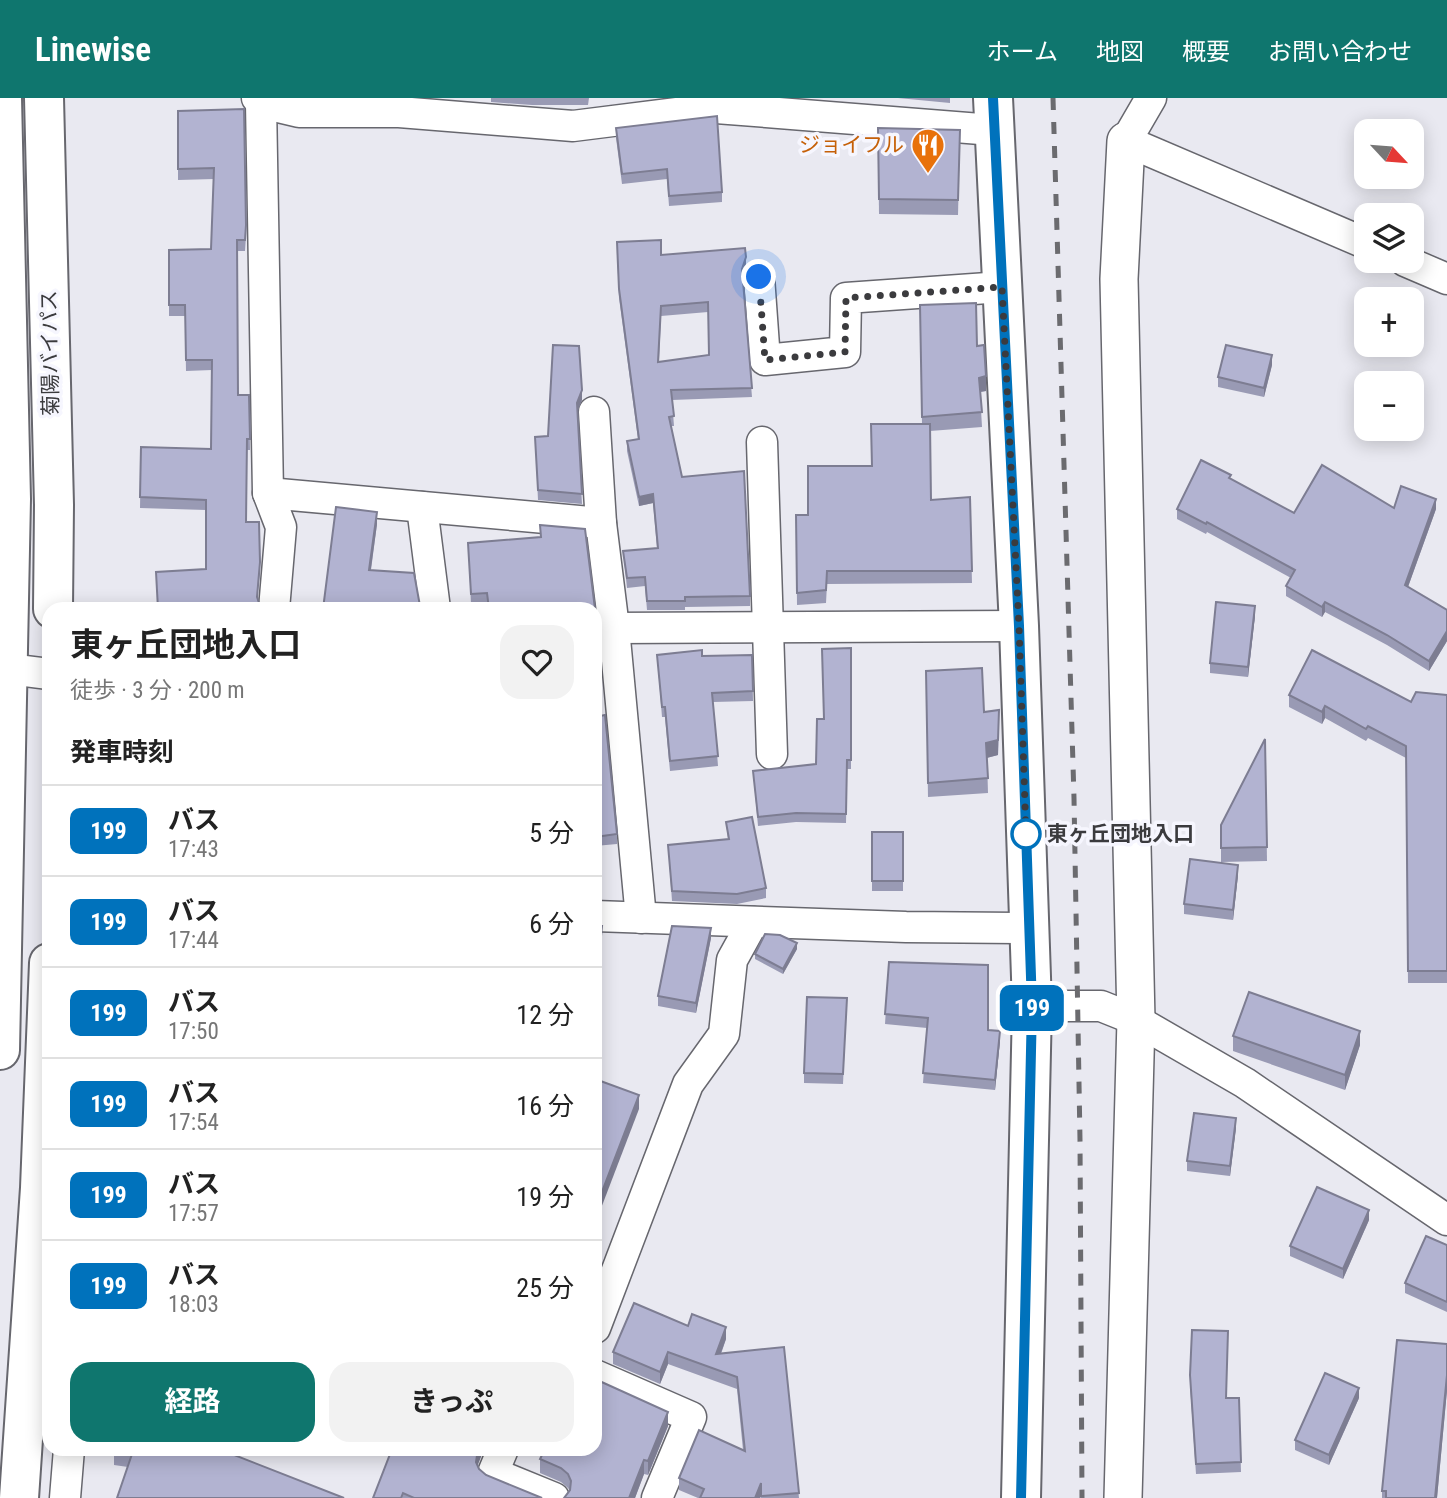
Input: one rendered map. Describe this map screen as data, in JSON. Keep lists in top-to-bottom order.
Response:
{
  "streets": {
    "main road": ["菊陽バイパス"]
  },
  "places": {
    "restaurant": ["ジョイフル"],
    "other": ["東ヶ丘団地入口"]
  },
  "lines": ["bus line 199"],
  "north": "bottom right",
  "page": {
    "header": "Linewise",
    "nav": [
      "ホーム",
      "地図",
      "概要",
      "お問い合わせ"
    ],
    "on_map": "199",
    "map_buttons": ["+", "−"],
    "heading": [
      ["東ヶ丘団地入口", "徒歩 · 3 分 · 200 m"],
      "発車時刻"
    ],
    "list": [
      {
        "mark": "199",
        "name": "バス",
        "note": "17:43",
        "value": "5 分"
      },
      {
        "mark": "199",
        "name": "バス",
        "note": "17:44",
        "value": "6 分"
      },
      {
        "mark": "199",
        "name": "バス",
        "note": "17:50",
        "value": "12 分"
      },
      {
        "mark": "199",
        "name": "バス",
        "note": "17:54",
        "value": "16 分"
      },
      {
        "mark": "199",
        "name": "バス",
        "note": "17:57",
        "value": "19 分"
      },
      {
        "mark": "199",
        "name": "バス",
        "note": "18:03",
        "value": "25 分"
      }
    ],
    "buttons": ["経路", "きっぷ"]
  }
}
